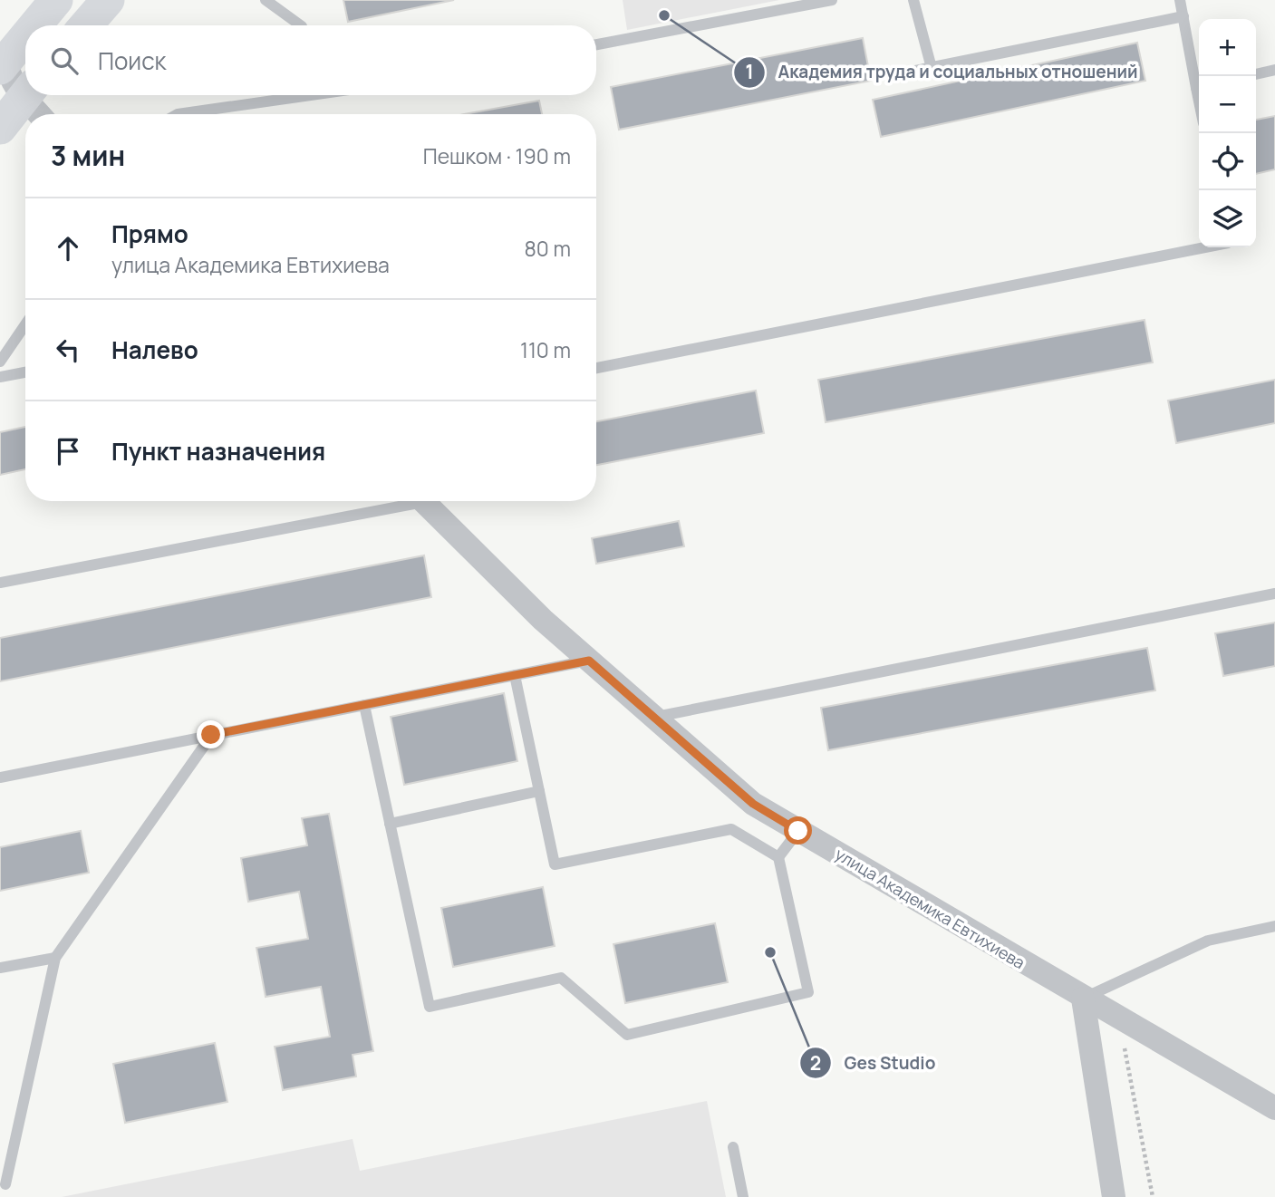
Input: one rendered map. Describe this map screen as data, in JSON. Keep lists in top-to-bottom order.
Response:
{
  "streets": {
    "street": ["улица Академика Евтихиева"]
  },
  "places": ["Академия труда и социальных отношений", "Ges Studio"],
  "page": {
    "map_buttons": ["+", "−"],
    "search": "Поиск",
    "heading": ["3 мин", "Пешком · 190 m"],
    "list": [
      ["Прямо", "улица Академика Евтихиева", "80 m"],
      ["Налево", "110 m"],
      "Пункт назначения"
    ]
  }
}
